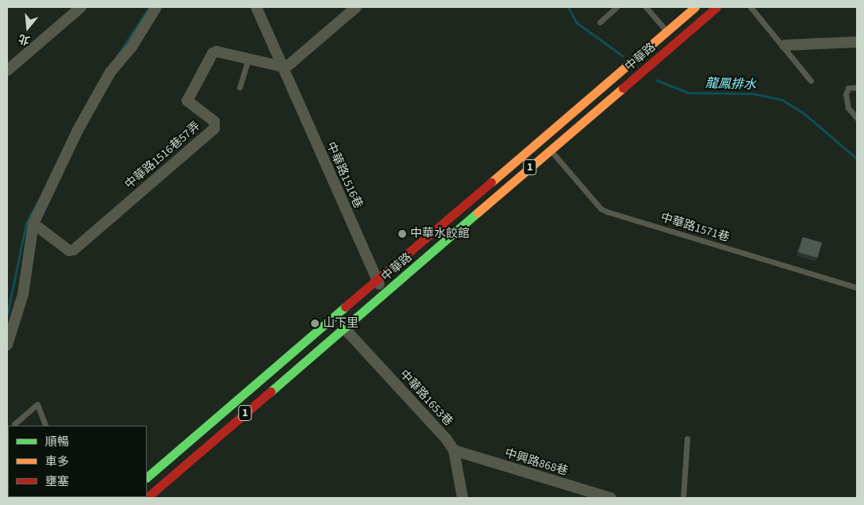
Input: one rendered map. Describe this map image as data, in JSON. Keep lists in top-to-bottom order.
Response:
{
  "streets": {
    "main road": ["中華路", "1"],
    "street": [
      "中華路1516巷57弄",
      "中華路1516巷",
      "中華路1653巷",
      "中興路868巷"
    ],
    "lane": ["中華路1571巷"]
  },
  "crossings": [
    ["中華路", "中華路1516巷"],
    ["中華路", "中華路1571巷"],
    ["中華路", "中華路1653巷"],
    ["中華路1516巷57弄", "中華路1516巷"],
    ["中華路1653巷", "中興路868巷"]
  ],
  "water": ["龍鳳排水"],
  "places": ["中華水餃館", "山下里"],
  "legend": ["順暢", "車多", "壅塞"],
  "north": "bottom"
}
